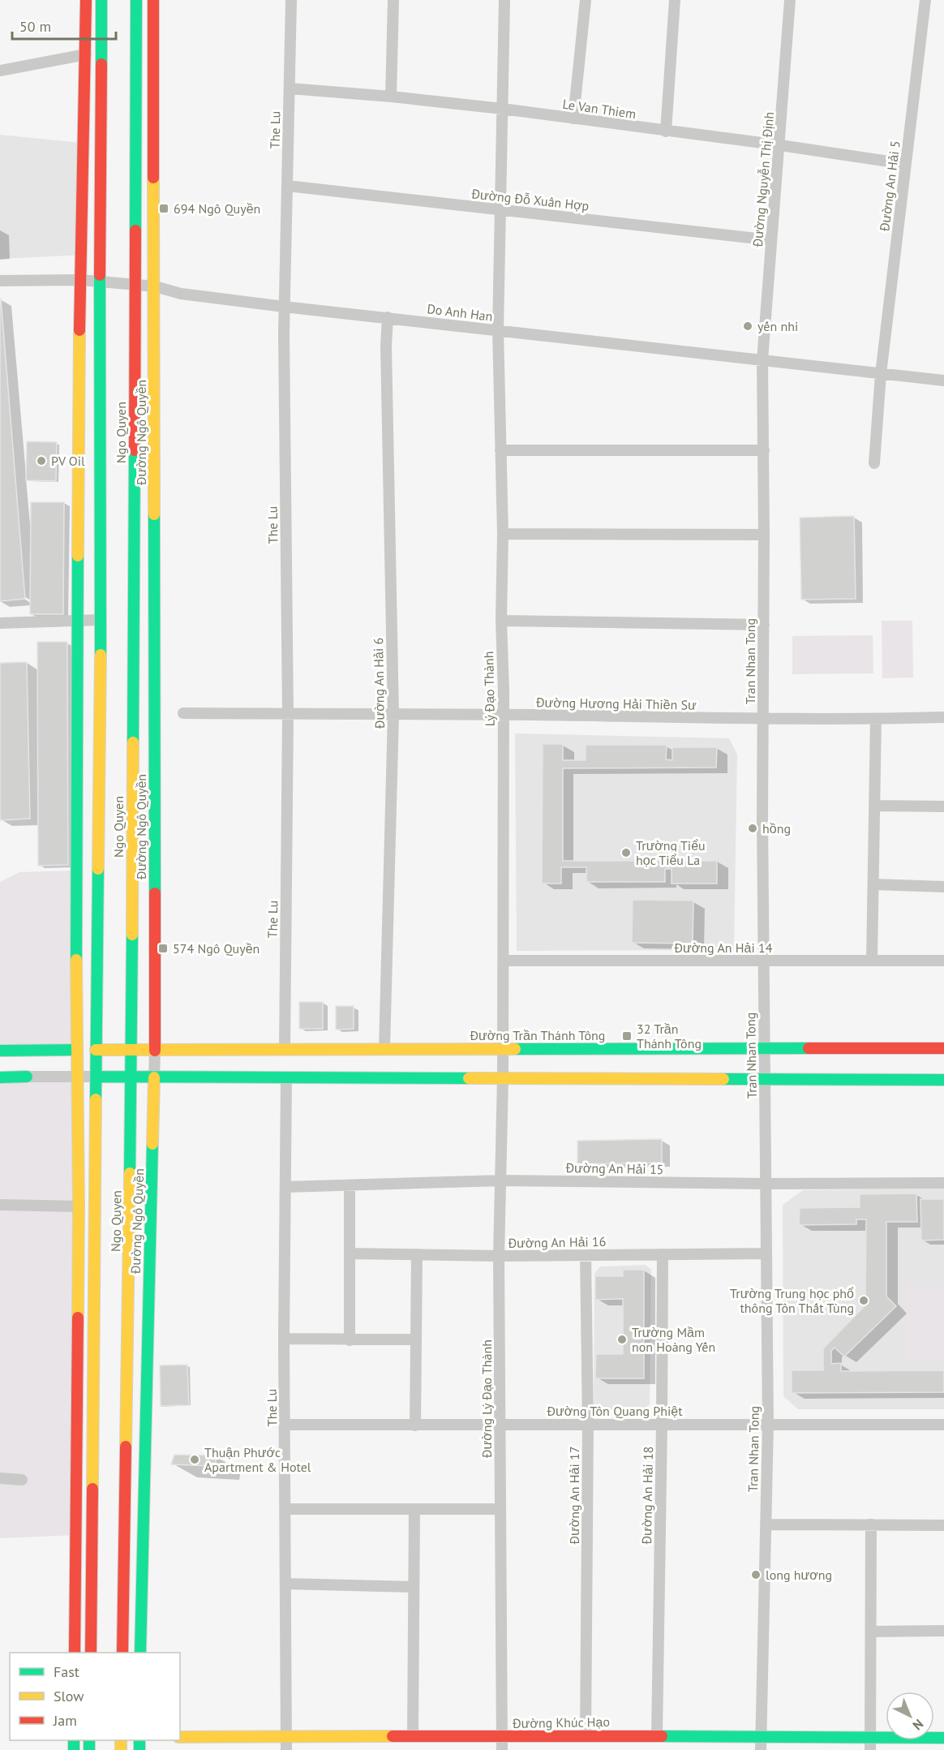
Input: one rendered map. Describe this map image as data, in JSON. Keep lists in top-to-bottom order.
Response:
{
  "streets": {
    "main road": [
      "Ngo Quyen",
      "Đường Ngô Quyền",
      "Đường Trần Thánh Tông",
      "Đường Khúc Hạo"
    ],
    "street": [
      "Le Van Thiem",
      "The Lu",
      "Đường Nguyễn Thị Định",
      "Đường An Hải 5",
      "Đường Đỗ Xuân Hợp",
      "Do Anh Han",
      "Tran Nhan Tong",
      "Đường An Hải 6",
      "Lý Đạo Thành",
      "Đường Hương Hải Thiền Sư",
      "Đường An Hải 14",
      "Đường An Hải 15",
      "Đường An Hải 16",
      "Đường Lý Đạo Thành",
      "Đường Tôn Quang Phiệt",
      "Đường An Hải 17",
      "Đường An Hải 18"
    ]
  },
  "crossings": [
    ["Le Van Thiem", "The Lu"],
    ["Le Van Thiem", "Đường Nguyễn Thị Định"],
    ["Le Van Thiem", "Đường An Hải 5"],
    ["Le Van Thiem", "Lý Đạo Thành"],
    ["The Lu", "Đường Đỗ Xuân Hợp"],
    ["The Lu", "Do Anh Han"],
    ["The Lu", "Đường Hương Hải Thiền Sư"],
    ["The Lu", "Đường Trần Thánh Tông"],
    ["The Lu", "Đường An Hải 15"],
    ["The Lu", "Đường Tôn Quang Phiệt"],
    ["The Lu", "Đường Khúc Hạo"],
    ["Đường Nguyễn Thị Định", "Đường Đỗ Xuân Hợp"],
    ["Đường Nguyễn Thị Định", "Do Anh Han"],
    ["Đường Nguyễn Thị Định", "Tran Nhan Tong"],
    ["Đường An Hải 5", "Do Anh Han"],
    ["Đường Đỗ Xuân Hợp", "Lý Đạo Thành"],
    ["Do Anh Han", "Ngo Quyen"],
    ["Do Anh Han", "Đường Ngô Quyền"],
    ["Do Anh Han", "Tran Nhan Tong"],
    ["Do Anh Han", "Đường An Hải 6"],
    ["Do Anh Han", "Lý Đạo Thành"],
    ["Ngo Quyen", "Đường Trần Thánh Tông"],
    ["Đường Ngô Quyền", "Đường Trần Thánh Tông"],
    ["Tran Nhan Tong", "Đường Hương Hải Thiền Sư"],
    ["Tran Nhan Tong", "Đường An Hải 14"],
    ["Tran Nhan Tong", "Đường Trần Thánh Tông"],
    ["Tran Nhan Tong", "Đường An Hải 15"],
    ["Tran Nhan Tong", "Đường An Hải 16"],
    ["Tran Nhan Tong", "Đường Tôn Quang Phiệt"],
    ["Tran Nhan Tong", "Đường Khúc Hạo"],
    ["Đường An Hải 6", "Đường Hương Hải Thiền Sư"],
    ["Đường An Hải 6", "Đường Trần Thánh Tông"],
    ["Lý Đạo Thành", "Đường Hương Hải Thiền Sư"],
    ["Lý Đạo Thành", "Đường An Hải 14"],
    ["Lý Đạo Thành", "Đường Trần Thánh Tông"],
    ["Lý Đạo Thành", "Đường Lý Đạo Thành"],
    ["Đường Trần Thánh Tông", "Đường Lý Đạo Thành"],
    ["Đường An Hải 15", "Đường Lý Đạo Thành"],
    ["Đường An Hải 16", "Đường Lý Đạo Thành"],
    ["Đường An Hải 16", "Đường An Hải 17"],
    ["Đường An Hải 16", "Đường An Hải 18"],
    ["Đường Lý Đạo Thành", "Đường Tôn Quang Phiệt"],
    ["Đường Lý Đạo Thành", "Đường Khúc Hạo"],
    ["Đường Tôn Quang Phiệt", "Đường An Hải 17"],
    ["Đường Tôn Quang Phiệt", "Đường An Hải 18"],
    ["Đường An Hải 17", "Đường Khúc Hạo"],
    ["Đường An Hải 18", "Đường Khúc Hạo"]
  ],
  "places": {
    "transit": ["694 Ngô Quyền", "574 Ngô Quyền", "32 Trần Thánh Tông"],
    "other": [
      "yến nhi",
      "PV Oil",
      "hồng",
      "Trường Tiểu học Tiểu La",
      "Trường Trung học phổ thông Tôn Thất Tùng",
      "Trường Mầm non Hoàng Yến",
      "Thuận Phước Apartment & Hotel",
      "long hương"
    ]
  },
  "legend": ["Fast", "Slow", "Jam"],
  "scale_bar": "50 m",
  "north": "bottom right"
}
